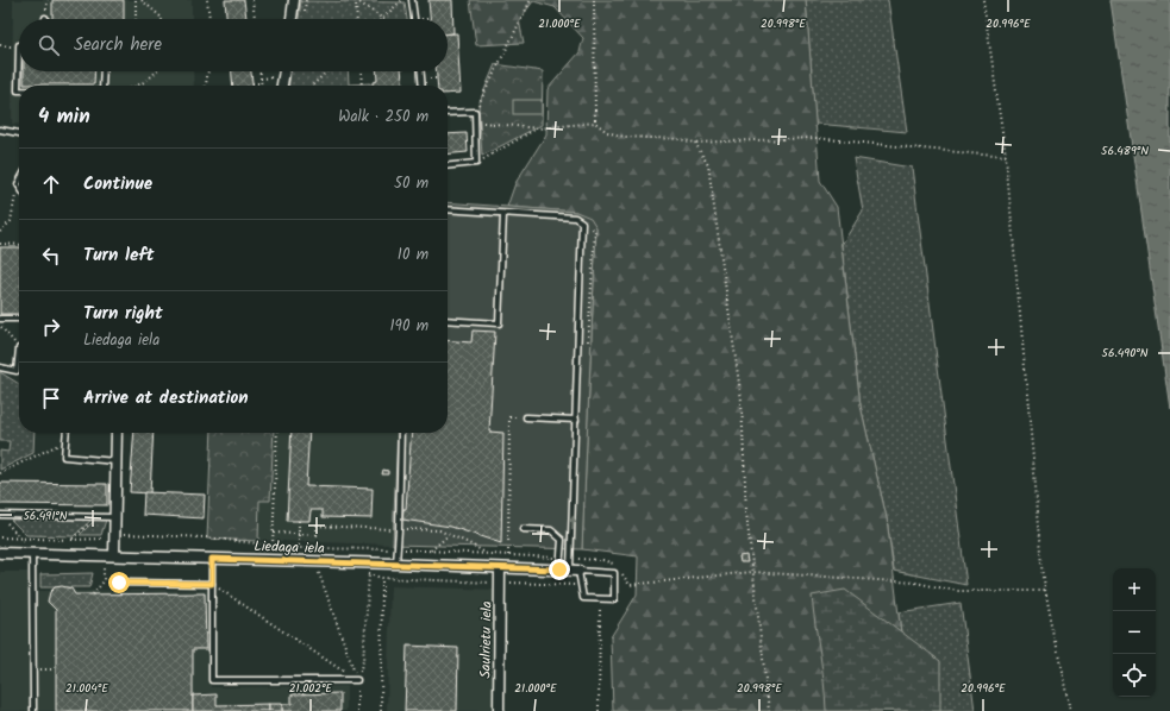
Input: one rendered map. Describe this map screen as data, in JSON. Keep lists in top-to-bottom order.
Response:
{
  "streets": {
    "street": ["Liedaga iela", "Saulrietu iela"]
  },
  "crossings": [
    ["Liedaga iela", "Saulrietu iela"]
  ],
  "page": {
    "search": "Search here",
    "heading": ["4 min", "Walk · 250 m"],
    "list": [
      ["Continue", "50 m"],
      ["Turn left", "10 m"],
      ["Turn right", "Liedaga iela", "190 m"],
      "Arrive at destination"
    ],
    "map_buttons": ["+", "−"]
  },
  "coordinates": [
    "21.000°E",
    "20.998°E",
    "20.996°E",
    "56.489°N",
    "56.490°N",
    "56.491°N",
    "21.004°E",
    "21.002°E"
  ]
}
